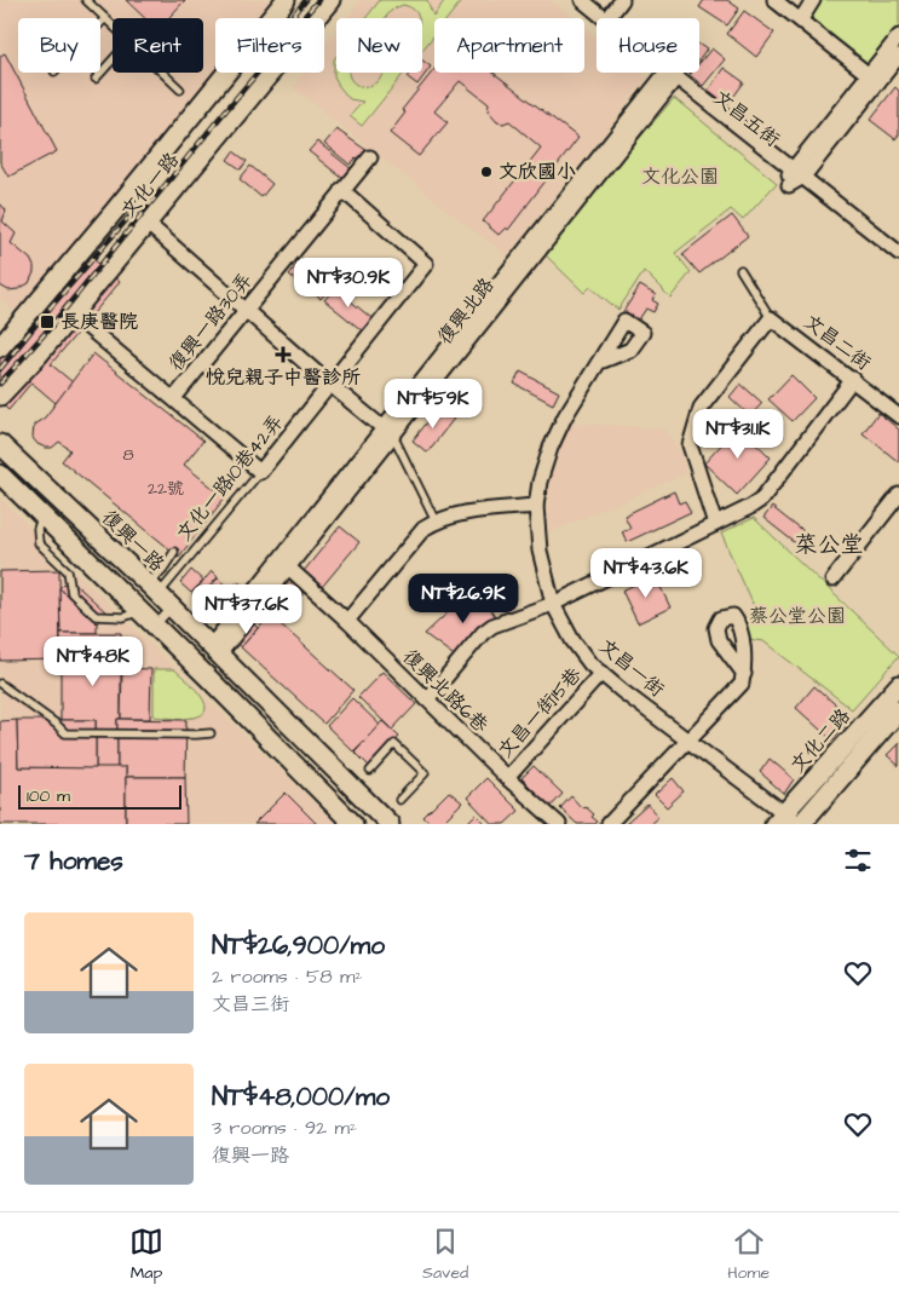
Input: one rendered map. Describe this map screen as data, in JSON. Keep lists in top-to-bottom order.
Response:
{
  "streets": {
    "street": [
      "文昌五街",
      "文化一路",
      "復興北路",
      "復興一路30弄",
      "文昌二街",
      "文化一路10巷42弄",
      "復興一路",
      "文昌一街",
      "復興北路6巷",
      "文昌一街15巷",
      "文化二路"
    ]
  },
  "crossings": [
    ["文昌五街", "復興北路"],
    ["復興北路", "復興一路"],
    ["復興北路", "復興北路6巷"],
    ["復興一路30弄", "文化一路10巷42弄"],
    ["文化一路10巷42弄", "復興一路"],
    ["文昌一街", "文昌一街15巷"],
    ["文昌一街", "文化二路"],
    ["復興北路6巷", "文昌一街15巷"]
  ],
  "districts": ["菜公堂"],
  "parks": ["文化公園", "蔡公堂公園"],
  "places": {
    "other": ["文欣國小"],
    "transit": ["長庚醫院"],
    "health": ["悅兒親子中醫診所"]
  },
  "house_numbers": ["8", "22號"],
  "scale_bar": "100 m",
  "page": {
    "chip": [
      "Buy",
      "Rent",
      "Filters",
      "New",
      "Apartment",
      "House"
    ],
    "price": [
      "NT$30.9K",
      "NT$59K",
      "NT$31.1K",
      "NT$43.6K",
      "NT$26.9K",
      "NT$37.6K",
      "NT$48K"
    ],
    "scale": "100 m",
    "heading": "7 homes",
    "list": [
      {
        "name": "NT$26,900/mo",
        "note": "2 rooms · 58 m² · 文昌三街"
      },
      {
        "name": "NT$48,000/mo",
        "note": "3 rooms · 92 m² · 復興一路"
      }
    ],
    "tabs": ["Map", "Saved", "Home"]
  }
}
